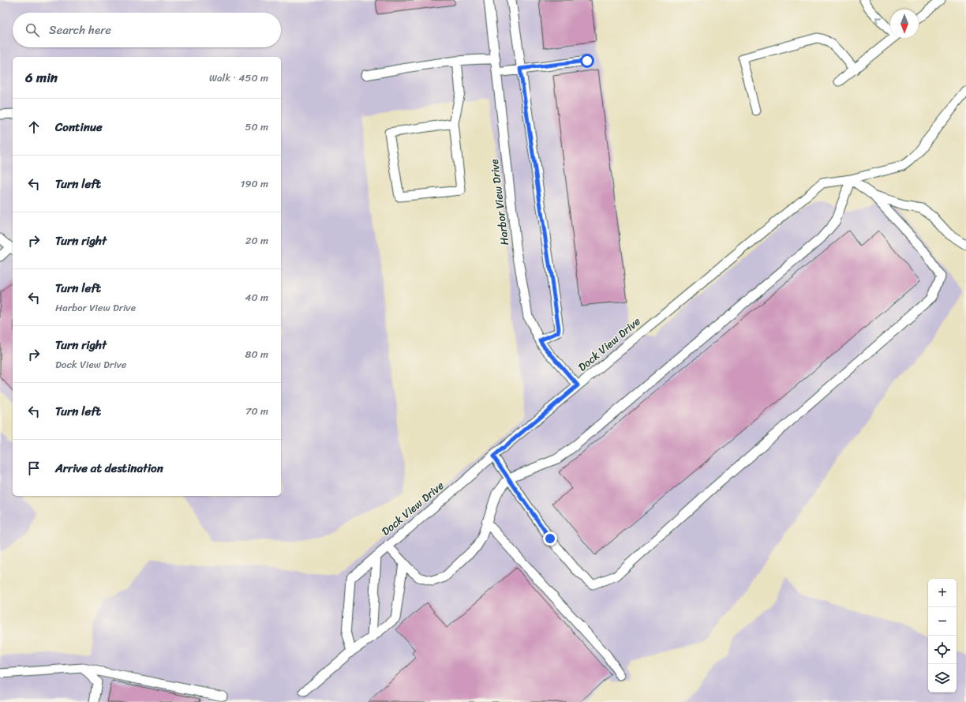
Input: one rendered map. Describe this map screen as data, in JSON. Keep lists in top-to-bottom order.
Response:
{
  "streets": {
    "street": ["Harbor View Drive", "Dock View Drive"]
  },
  "crossings": [
    ["Harbor View Drive", "Dock View Drive"]
  ],
  "north": "bottom",
  "page": {
    "search": "Search here",
    "heading": ["6 min", "Walk · 450 m"],
    "list": [
      ["Continue", "50 m"],
      ["Turn left", "190 m"],
      ["Turn right", "20 m"],
      ["Turn left", "Harbor View Drive", "40 m"],
      ["Turn right", "Dock View Drive", "80 m"],
      ["Turn left", "70 m"],
      "Arrive at destination"
    ],
    "map_buttons": ["+", "−"]
  }
}
